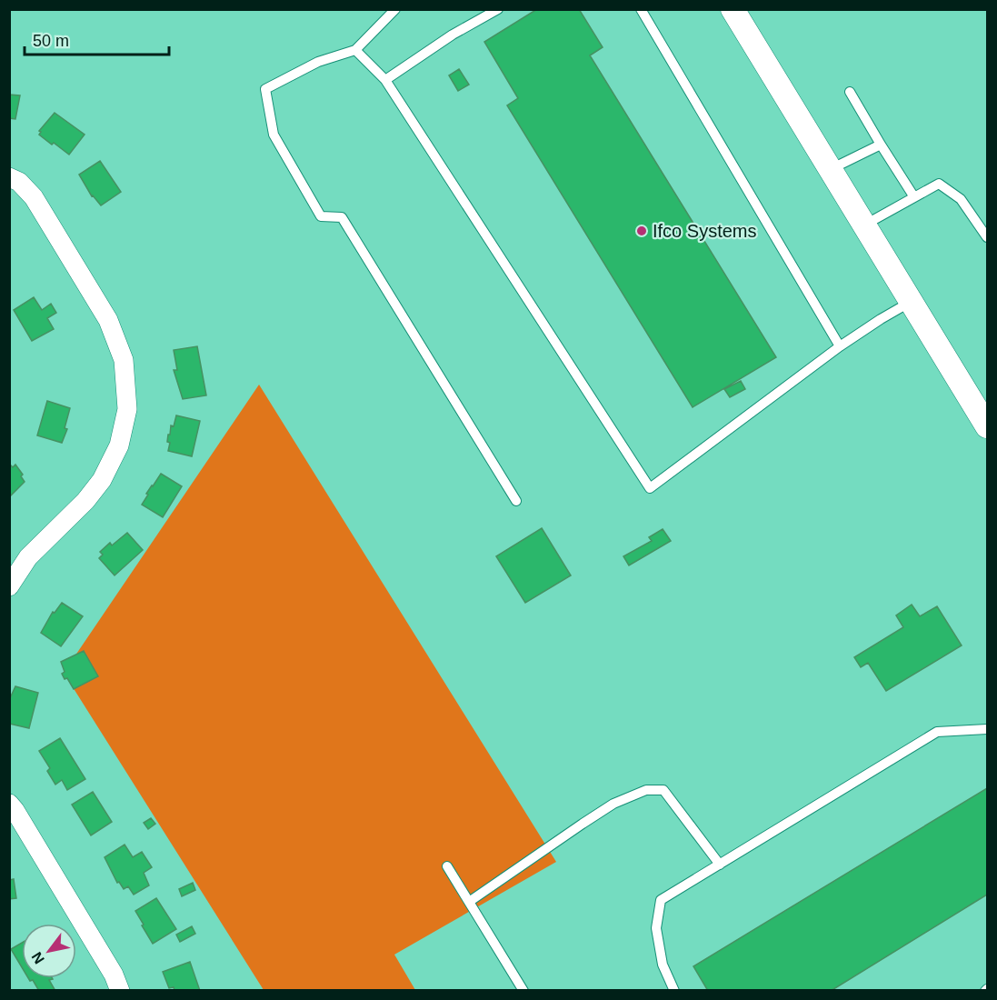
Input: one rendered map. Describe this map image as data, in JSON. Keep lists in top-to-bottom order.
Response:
{
  "places": ["Ifco Systems"],
  "scale_bar": "50 m",
  "north": "bottom left"
}
